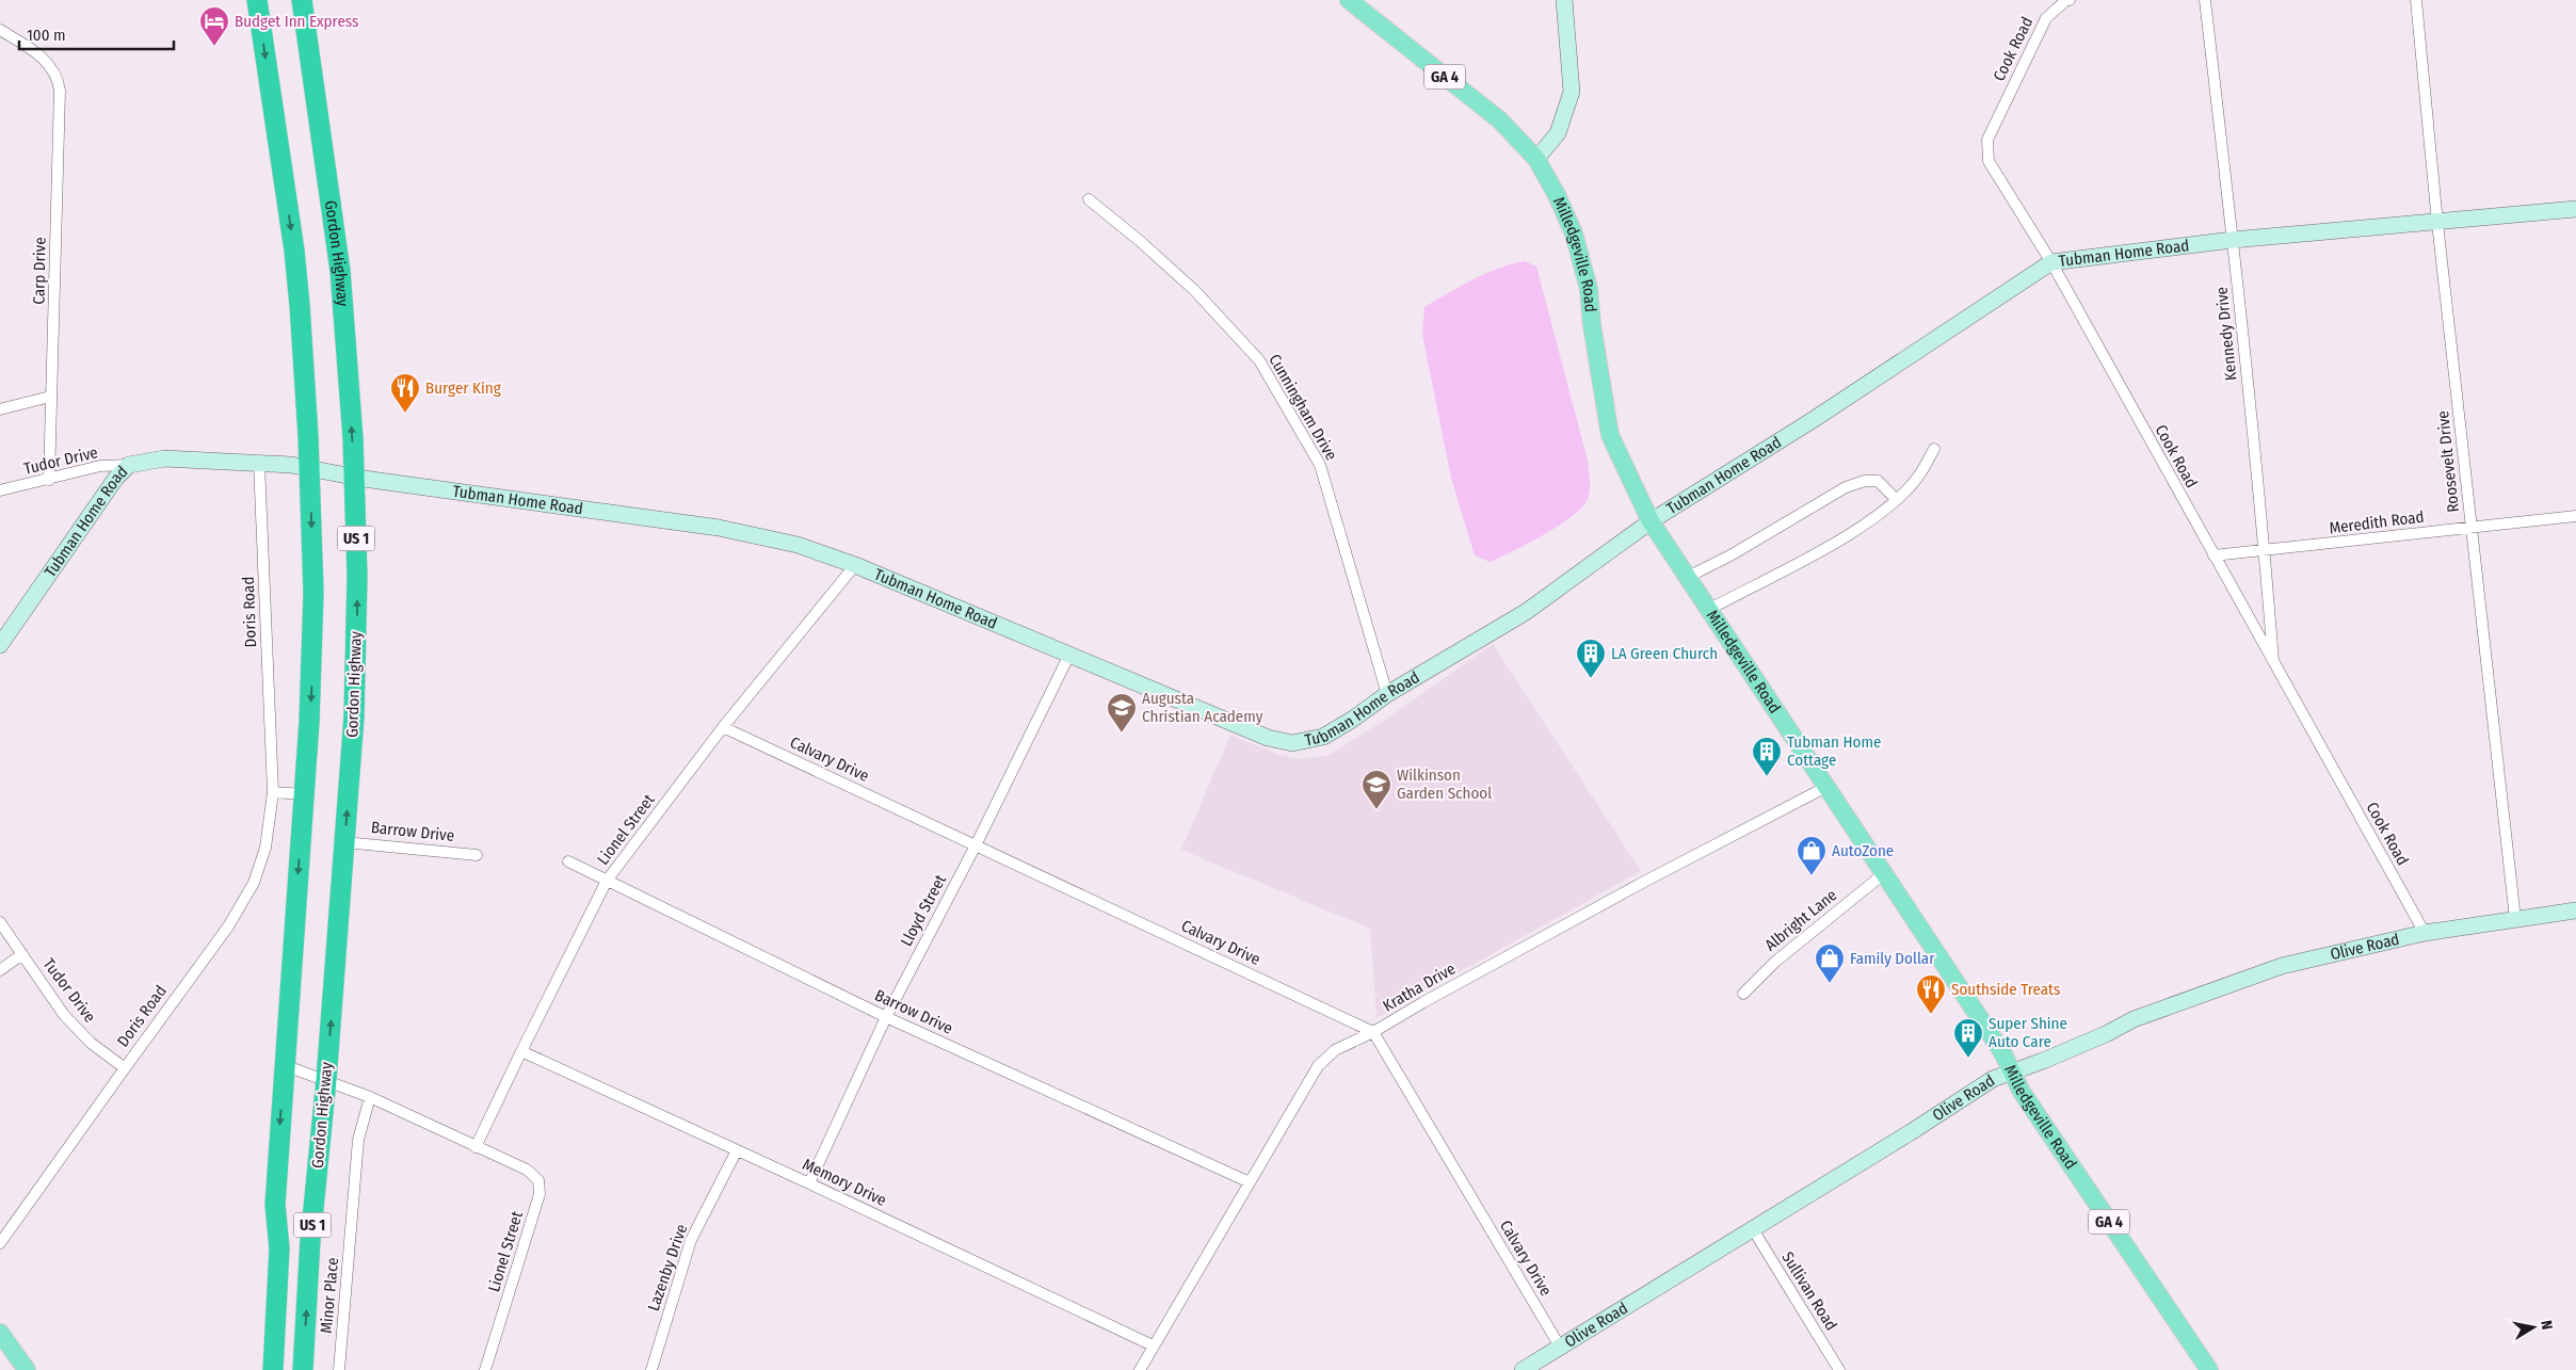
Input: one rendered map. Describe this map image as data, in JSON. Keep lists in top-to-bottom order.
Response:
{
  "streets": {
    "highway": ["Gordon Highway", "US 1"],
    "main road": ["GA 4", "Milledgeville Road"],
    "street": [
      "Cook Road",
      "Tubman Home Road",
      "Carp Drive",
      "Kennedy Drive",
      "Cunningham Drive",
      "Tudor Drive",
      "Roosevelt Drive",
      "Meredith Road",
      "Doris Road",
      "Calvary Drive",
      "Lionel Street",
      "Barrow Drive",
      "Lloyd Street",
      "Albright Lane",
      "Olive Road",
      "Kratha Drive",
      "Memory Drive",
      "Lazenby Drive",
      "Sullivan Road",
      "Minor Place"
    ]
  },
  "crossings": [
    ["Cook Road", "Tubman Home Road"],
    ["Cook Road", "Kennedy Drive"],
    ["Cook Road", "Meredith Road"],
    ["Cook Road", "Olive Road"],
    ["GA 4", "Milledgeville Road"],
    ["Gordon Highway", "Tubman Home Road"],
    ["Gordon Highway", "Lionel Street"],
    ["Gordon Highway", "Barrow Drive"],
    ["Tubman Home Road", "Milledgeville Road"],
    ["Tubman Home Road", "Kennedy Drive"],
    ["Tubman Home Road", "Cunningham Drive"],
    ["Tubman Home Road", "Tudor Drive"],
    ["Tubman Home Road", "Roosevelt Drive"],
    ["Tubman Home Road", "US 1"],
    ["Tubman Home Road", "Doris Road"],
    ["Tubman Home Road", "Lionel Street"],
    ["Tubman Home Road", "Lloyd Street"],
    ["Milledgeville Road", "Albright Lane"],
    ["Milledgeville Road", "Olive Road"],
    ["Milledgeville Road", "Kratha Drive"],
    ["Carp Drive", "Tudor Drive"],
    ["Kennedy Drive", "Meredith Road"],
    ["Tudor Drive", "Doris Road"],
    ["Roosevelt Drive", "Meredith Road"],
    ["Roosevelt Drive", "Olive Road"],
    ["US 1", "Lionel Street"],
    ["Calvary Drive", "Lionel Street"],
    ["Calvary Drive", "Lloyd Street"],
    ["Calvary Drive", "Olive Road"],
    ["Calvary Drive", "Kratha Drive"],
    ["Lionel Street", "Barrow Drive"],
    ["Lionel Street", "Memory Drive"],
    ["Lionel Street", "Minor Place"],
    ["Barrow Drive", "Lloyd Street"],
    ["Barrow Drive", "Kratha Drive"],
    ["Lloyd Street", "Memory Drive"],
    ["Olive Road", "Sullivan Road"],
    ["Kratha Drive", "Memory Drive"],
    ["Memory Drive", "Lazenby Drive"]
  ],
  "places": {
    "hotel": ["Budget Inn Express"],
    "restaurant": ["Burger King", "Southside Treats"],
    "building": ["LA Green Church", "Tubman Home Cottage", "Super Shine Auto Care"],
    "school or university": ["Augusta Christian Academy", "Wilkinson Garden School"],
    "shop": ["AutoZone", "Family Dollar"]
  },
  "scale_bar": "100 m",
  "north": "right"
}
